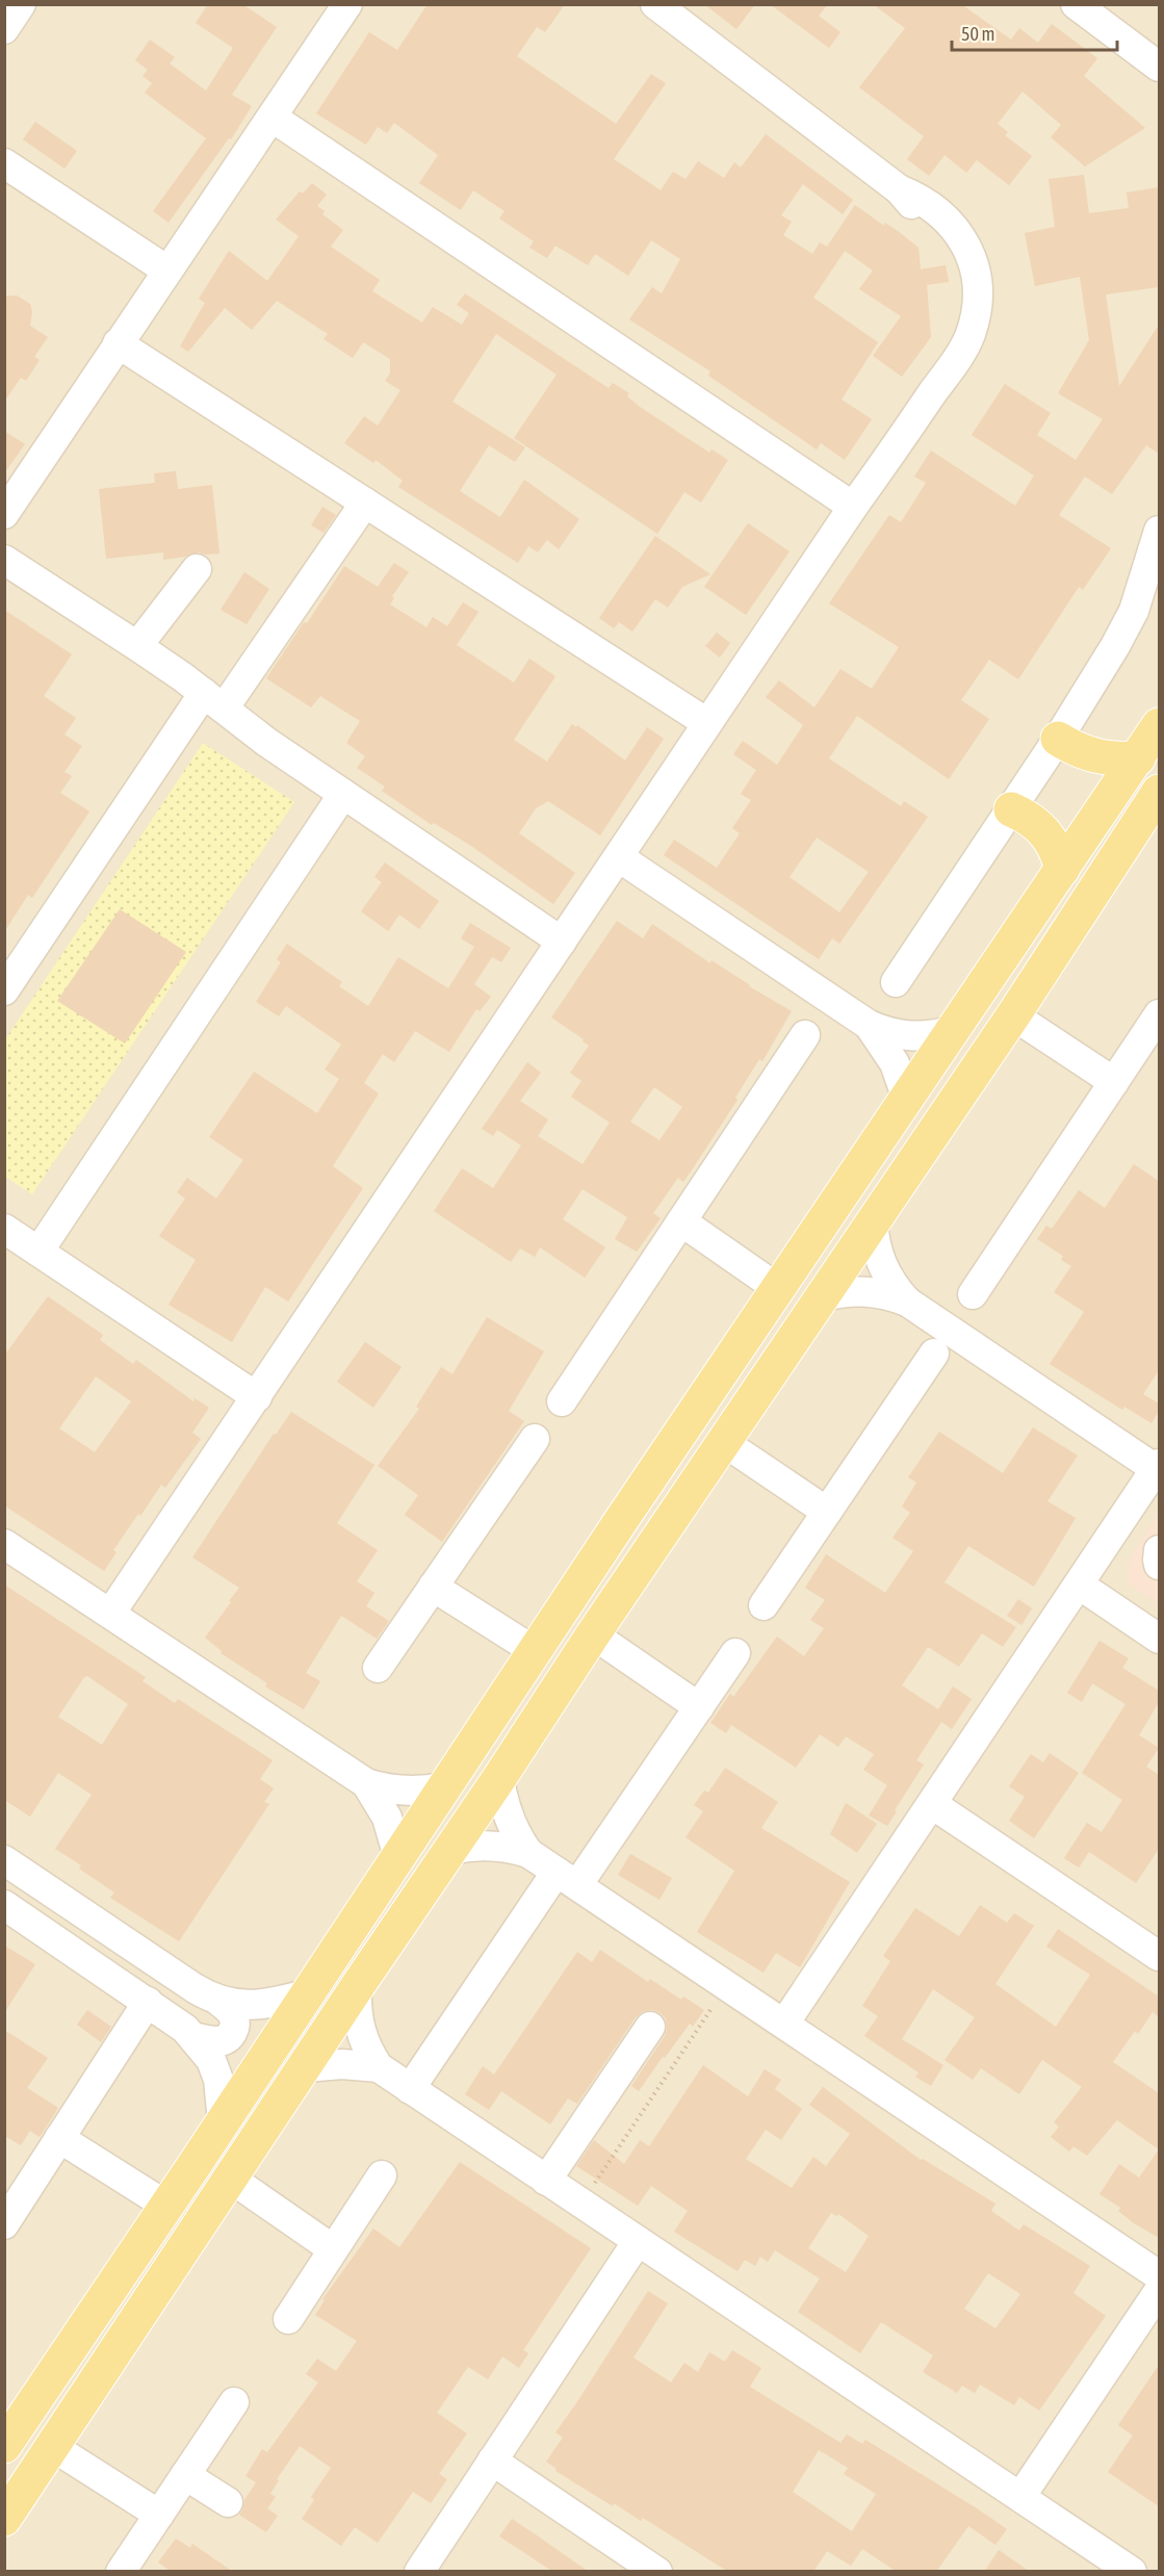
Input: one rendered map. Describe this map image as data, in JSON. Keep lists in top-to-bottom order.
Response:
{
  "scale_bar": "50 m"
}
